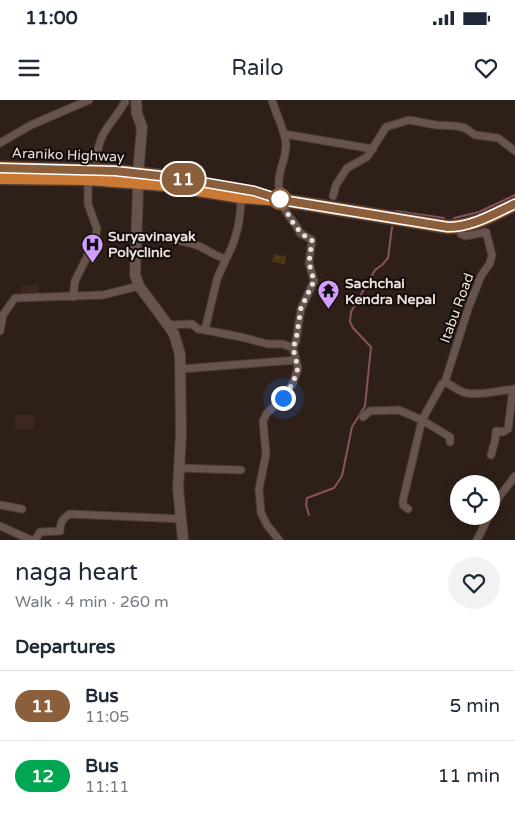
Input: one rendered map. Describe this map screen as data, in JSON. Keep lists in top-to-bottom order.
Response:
{
  "streets": {
    "highway": ["Araniko Highway"],
    "street": ["Itabu Road"]
  },
  "crossings": [
    ["Araniko Highway", "Itabu Road"]
  ],
  "places": {
    "hospital": ["Suryavinayak Polyclinic"],
    "temple": ["Sachchai Kendra Nepal"]
  },
  "lines": ["bus line 11"],
  "page": {
    "status": "11:00",
    "header": "Railo",
    "on_map": "11",
    "heading": [
      ["naga heart", "Walk · 4 min · 260 m"],
      "Departures"
    ],
    "list": [
      {
        "mark": "11",
        "name": "Bus",
        "note": "11:05",
        "value": "5 min"
      },
      {
        "mark": "12",
        "name": "Bus",
        "note": "11:11",
        "value": "11 min"
      }
    ]
  }
}
